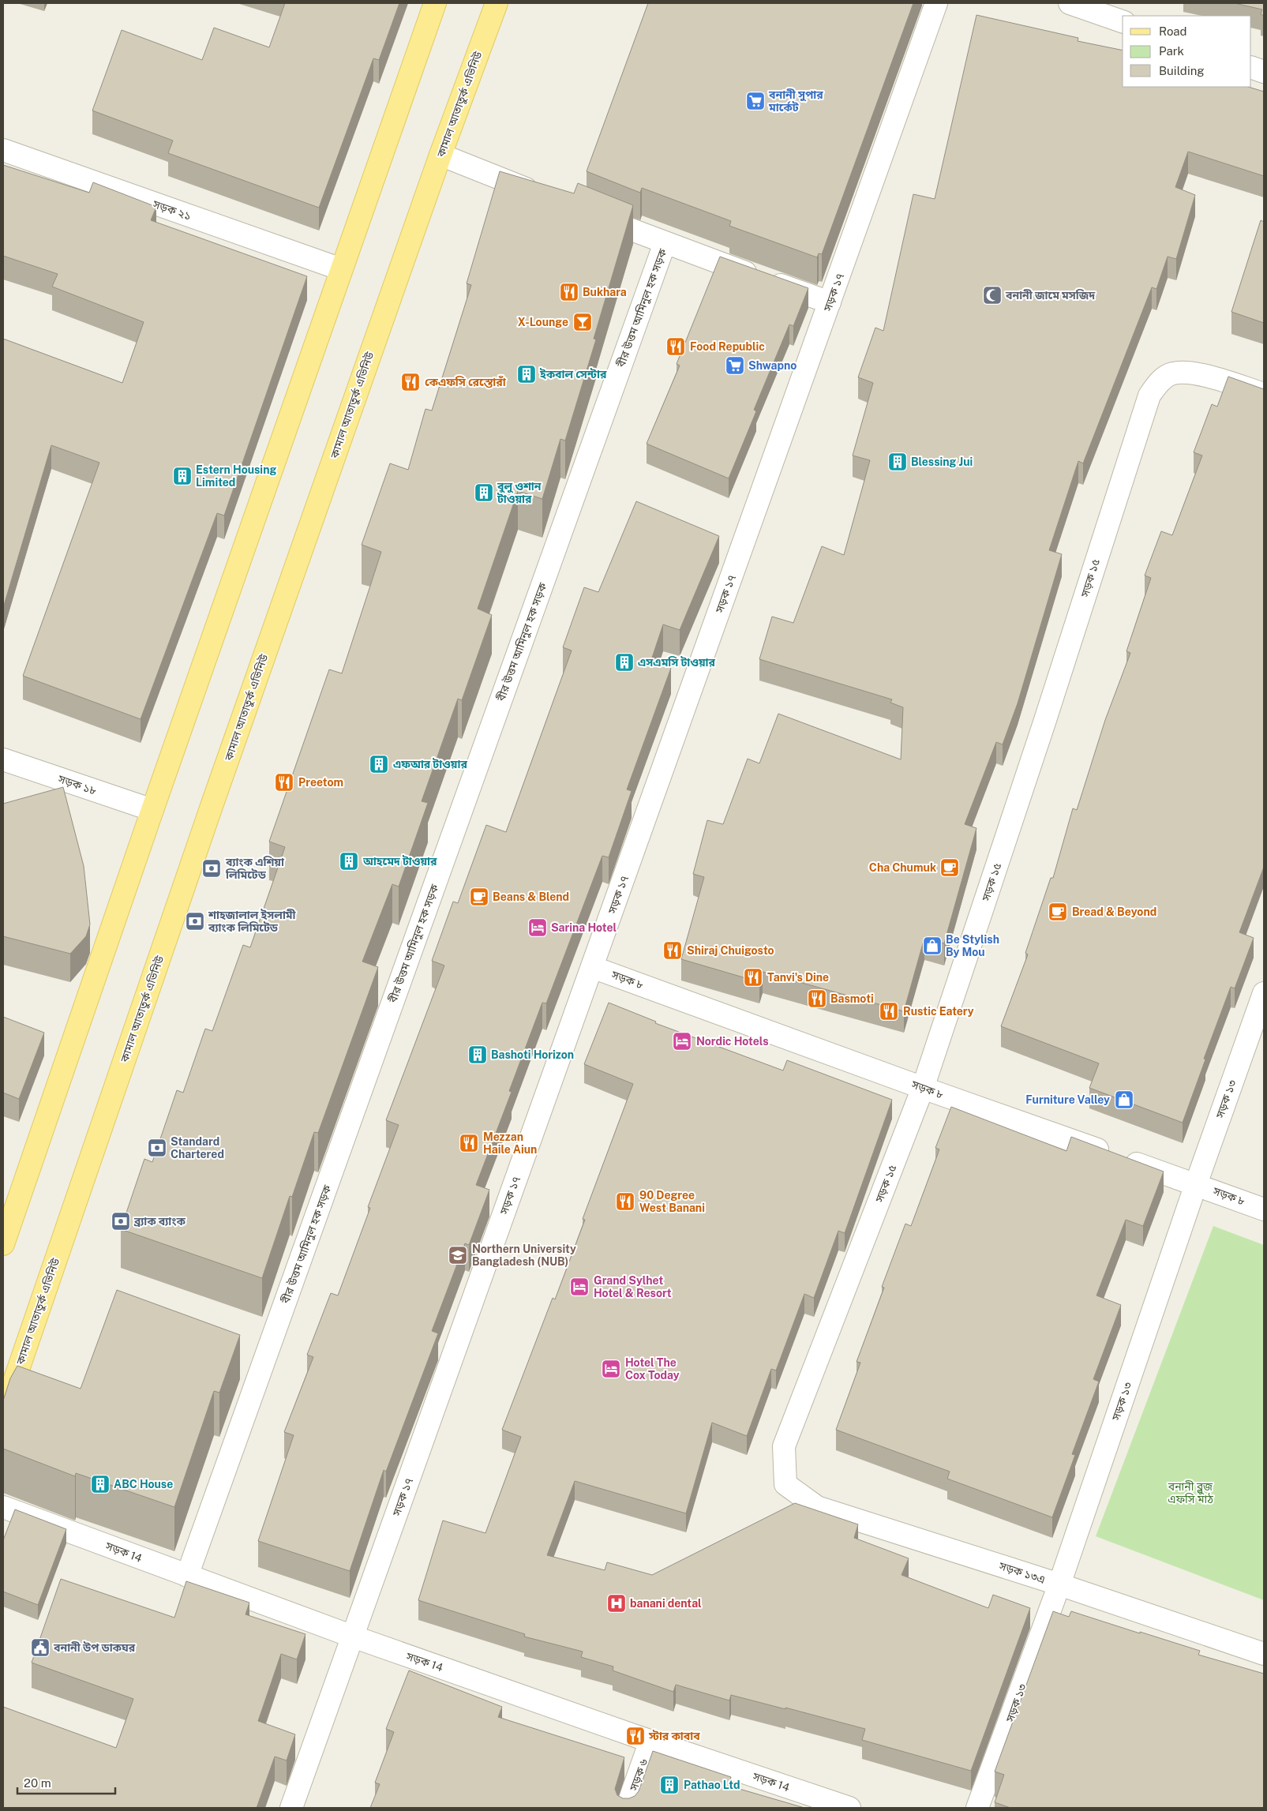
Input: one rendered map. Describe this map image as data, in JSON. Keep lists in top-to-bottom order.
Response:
{
  "streets": {
    "main road": ["কামাল আতাতুর্ক এভিনিউ"],
    "street": [
      "সড়ক ২১",
      "সড়ক ১৭",
      "বীর উত্তম আমিনুল হক সড়ক",
      "সড়ক ১৫",
      "সড়ক ১৮",
      "সড়ক ৮",
      "সড়ক ১৩",
      "সড়ক 14",
      "সড়ক ১৩এ",
      "সড়ক ৬"
    ]
  },
  "crossings": [
    ["সড়ক ১৭", "সড়ক ৮"],
    ["সড়ক ১৭", "সড়ক 14"],
    ["বীর উত্তম আমিনুল হক সড়ক", "সড়ক 14"],
    ["সড়ক ১৫", "সড়ক ৮"],
    ["সড়ক ১৫", "সড়ক ১৩এ"],
    ["সড়ক ৮", "সড়ক ১৩"],
    ["সড়ক ১৩", "সড়ক ১৩এ"],
    ["সড়ক 14", "সড়ক ৬"]
  ],
  "parks": ["বনানী ব্লুজ এফসি মাঠ"],
  "places": {
    "supermarket": ["বনানী সুপার মার্কেট", "Shwapno"],
    "restaurant": [
      "Bukhara",
      "Food Republic",
      "কেএফসি রেস্তোরাঁ",
      "Preetom",
      "Shiraj Chuigosto",
      "Tanvi's Dine",
      "Basmoti",
      "Rustic Eatery",
      "Mezzan Haile Aiun",
      "90 Degree West Banani",
      "স্টার কাবাব"
    ],
    "mosque": ["বনানী জামে মসজিদ"],
    "bar": ["X-Lounge"],
    "building": [
      "ইকবাল সেন্টার",
      "Blessing Jui",
      "Estern Housing Limited",
      "বুলু ওশান টাওয়ার",
      "এসএমসি টাওয়ার",
      "এফআর টাওয়ার",
      "আহমেদ টাওয়ার",
      "Bashoti Horizon",
      "ABC House",
      "Pathao Ltd"
    ],
    "cafe": ["Cha Chumuk", "Beans & Blend", "Bread & Beyond"],
    "bank": [
      "ব্যাংক এশিয়া লিমিটেড",
      "শাহজালাল ইসলামী ব্যাংক লিমিটেড",
      "Standard Chartered",
      "ব্র্যাক ব্যাংক"
    ],
    "hotel": [
      "Sarina Hotel",
      "Nordic Hotels",
      "Grand Sylhet Hotel & Resort",
      "Hotel The Cox Today"
    ],
    "shop": ["Be Stylish By Mou", "Furniture Valley"],
    "school or university": ["Northern University Bangladesh (NUB)"],
    "hospital": ["banani dental"],
    "public building": ["বনানী উপ ডাকঘর"]
  },
  "legend": ["Road", "Park", "Building"],
  "scale_bar": "20 m"
}
